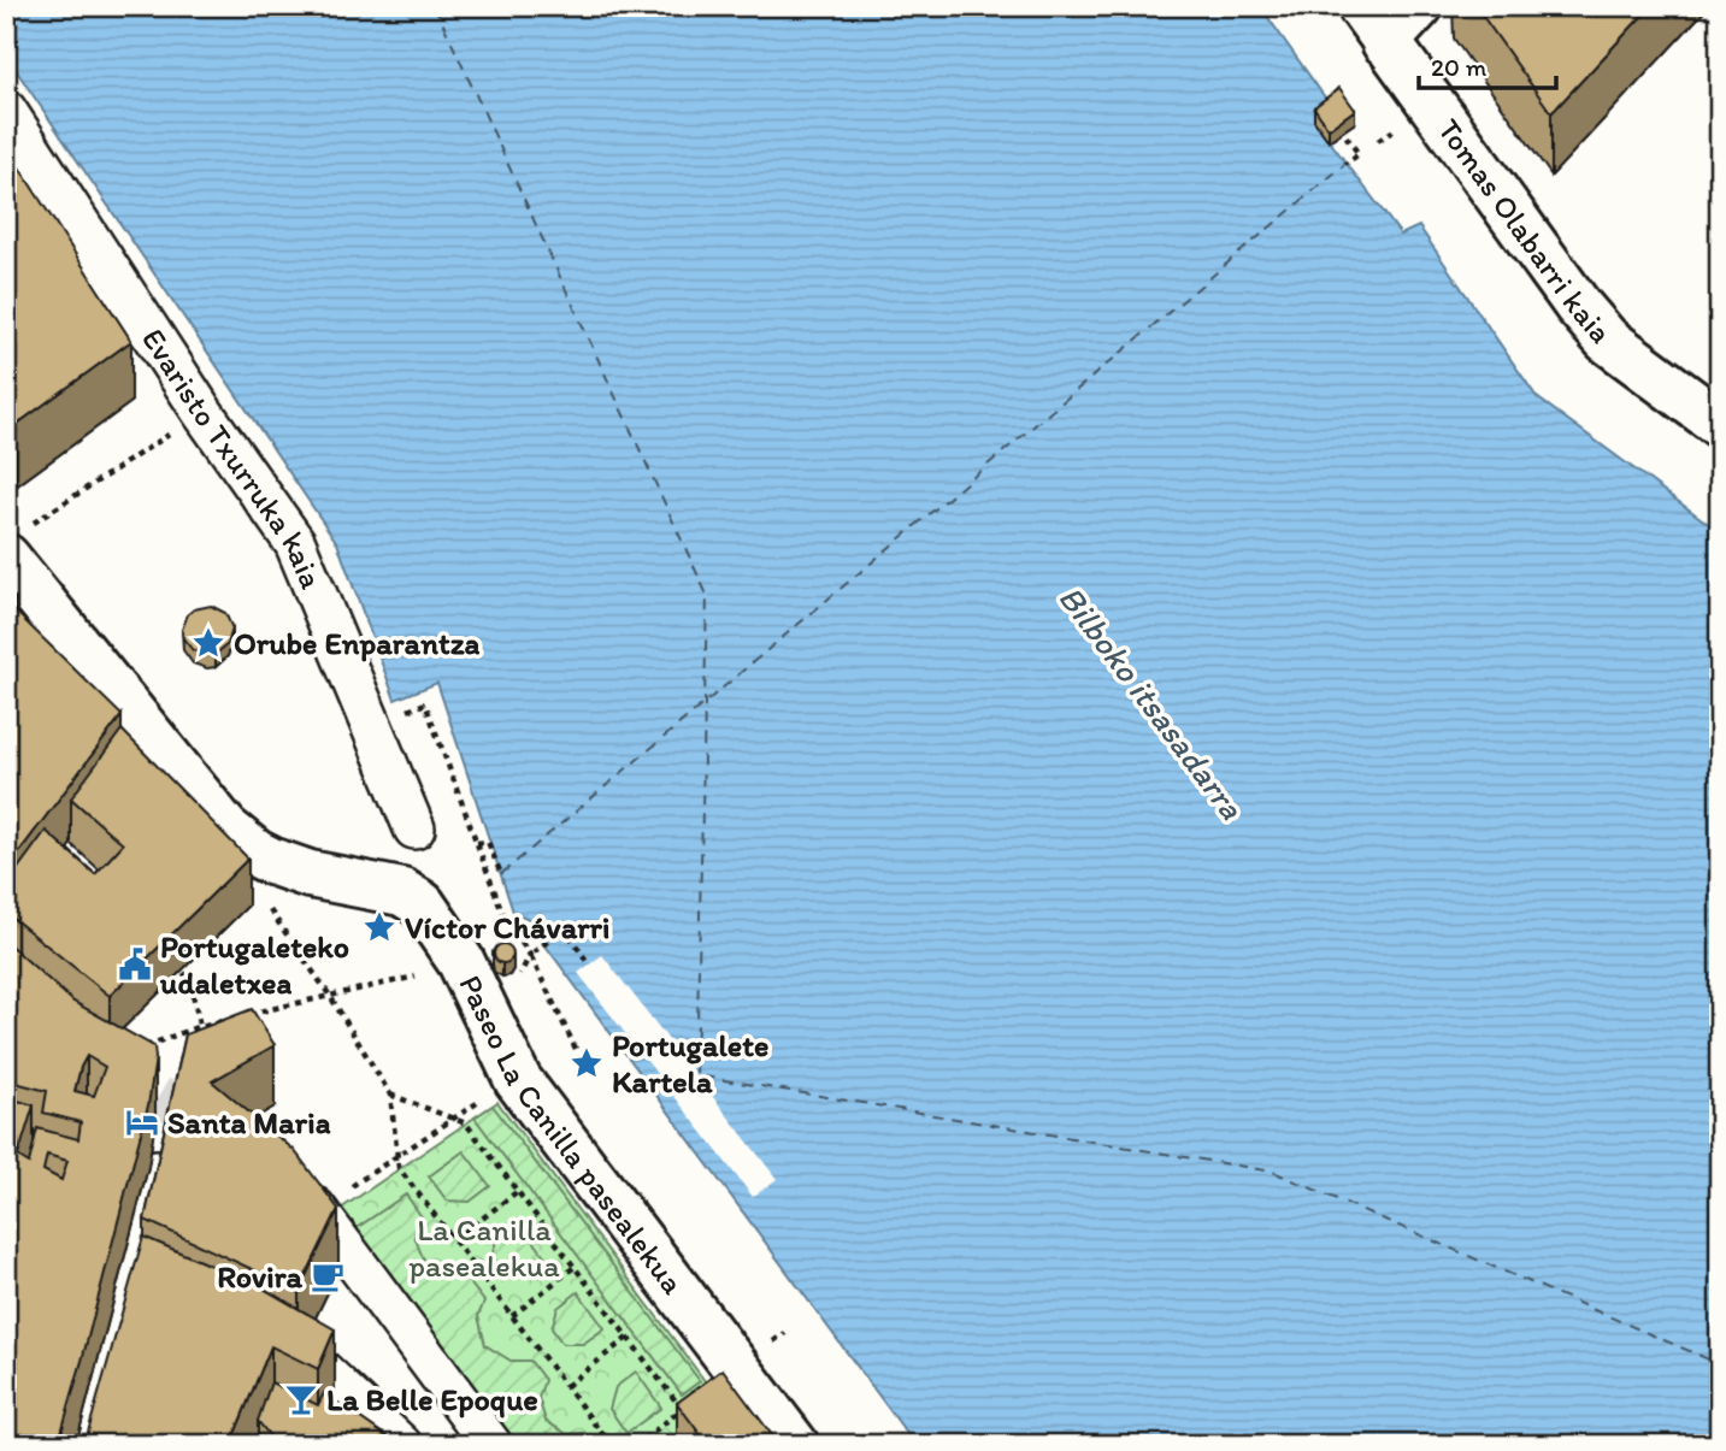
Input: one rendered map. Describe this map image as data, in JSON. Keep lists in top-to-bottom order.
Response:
{
  "streets": {
    "street": ["Tomas Olabarri kaia", "Evaristo Txurruka kaia", "Paseo La Canilla pasealekua"]
  },
  "water": ["Bilboko itsasadarra"],
  "parks": ["La Canilla pasealekua"],
  "places": {
    "place": ["Orube Enparantza", "Víctor Chávarri", "Portugalete Kartela"],
    "public building": ["Portugaleteko udaletxea"],
    "hotel": ["Santa Maria"],
    "cafe": ["Rovira"],
    "bar": ["La Belle Epoque"]
  },
  "scale_bar": "20 m"
}
